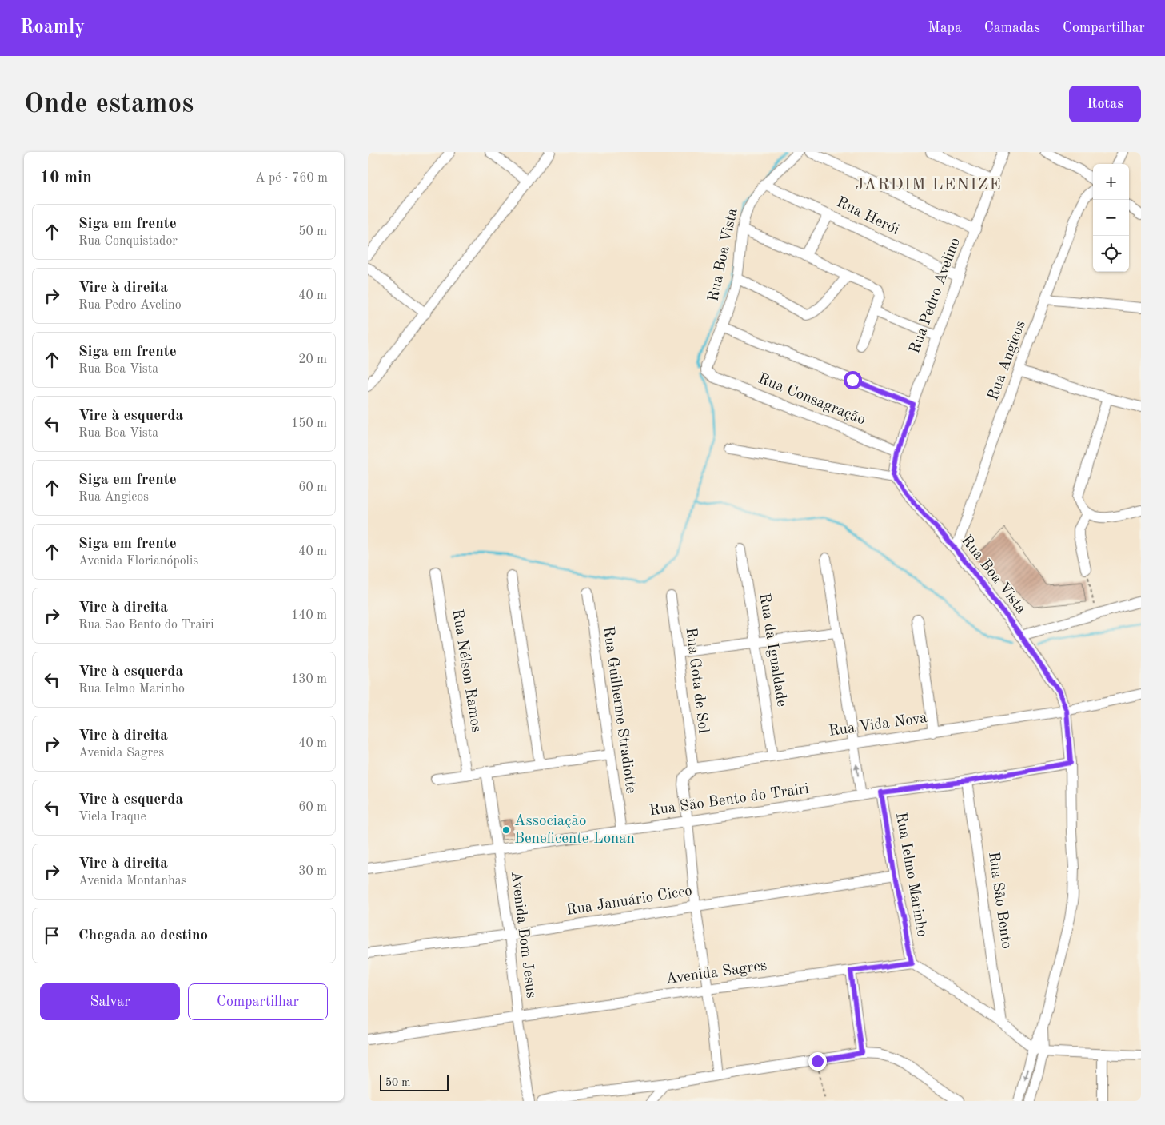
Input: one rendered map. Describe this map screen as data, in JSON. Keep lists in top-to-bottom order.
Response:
{
  "streets": {
    "street": [
      "Rua Herói",
      "Rua Boa Vista",
      "Rua Pedro Avelino",
      "Rua Angicos",
      "Rua Consagração",
      "Rua da Igualdade",
      "Rua Nélson Ramos",
      "Rua Gota de Sol",
      "Rua Guilherme Stradiotte",
      "Rua Vida Nova",
      "Rua São Bento do Trairi",
      "Rua Ielmo Marinho",
      "Rua São Bento",
      "Rua Januário Cicco",
      "Avenida Bom Jesus",
      "Avenida Sagres"
    ]
  },
  "crossings": [
    ["Rua Herói", "Rua Boa Vista"],
    ["Rua Herói", "Rua Pedro Avelino"],
    ["Rua Boa Vista", "Rua Angicos"],
    ["Rua Boa Vista", "Rua Consagração"],
    ["Rua Pedro Avelino", "Rua Consagração"],
    ["Rua da Igualdade", "Rua Vida Nova"],
    ["Rua Gota de Sol", "Rua Vida Nova"],
    ["Rua Guilherme Stradiotte", "Rua São Bento do Trairi"],
    ["Rua São Bento do Trairi", "Rua Ielmo Marinho"],
    ["Rua São Bento do Trairi", "Rua São Bento"],
    ["Rua São Bento do Trairi", "Avenida Bom Jesus"],
    ["Rua Ielmo Marinho", "Rua Januário Cicco"],
    ["Rua Ielmo Marinho", "Avenida Sagres"],
    ["Rua Januário Cicco", "Avenida Bom Jesus"],
    ["Avenida Bom Jesus", "Avenida Sagres"]
  ],
  "districts": ["JARDIM LENIZE"],
  "places": ["Associação Beneficente Lonan"],
  "scale_bar": "50 m",
  "page": {
    "header": "Roamly",
    "nav": ["Mapa", "Camadas", "Compartilhar"],
    "buttons": [
      "Rotas",
      ["Salvar", "Compartilhar"]
    ],
    "title": "Onde estamos",
    "heading": ["10 min", "A pé · 760 m"],
    "map_buttons": ["+", "−"],
    "list": [
      ["Siga em frente", "Rua Conquistador", "50 m"],
      ["Vire à direita", "Rua Pedro Avelino", "40 m"],
      ["Siga em frente", "Rua Boa Vista", "20 m"],
      ["Vire à esquerda", "Rua Boa Vista", "150 m"],
      ["Siga em frente", "Rua Angicos", "60 m"],
      ["Siga em frente", "Avenida Florianópolis", "40 m"],
      ["Vire à direita", "Rua São Bento do Trairi", "140 m"],
      ["Vire à esquerda", "Rua Ielmo Marinho", "130 m"],
      ["Vire à direita", "Avenida Sagres", "40 m"],
      ["Vire à esquerda", "Viela Iraque", "60 m"],
      ["Vire à direita", "Avenida Montanhas", "30 m"],
      "Chegada ao destino"
    ],
    "scale": "50 m"
  }
}
